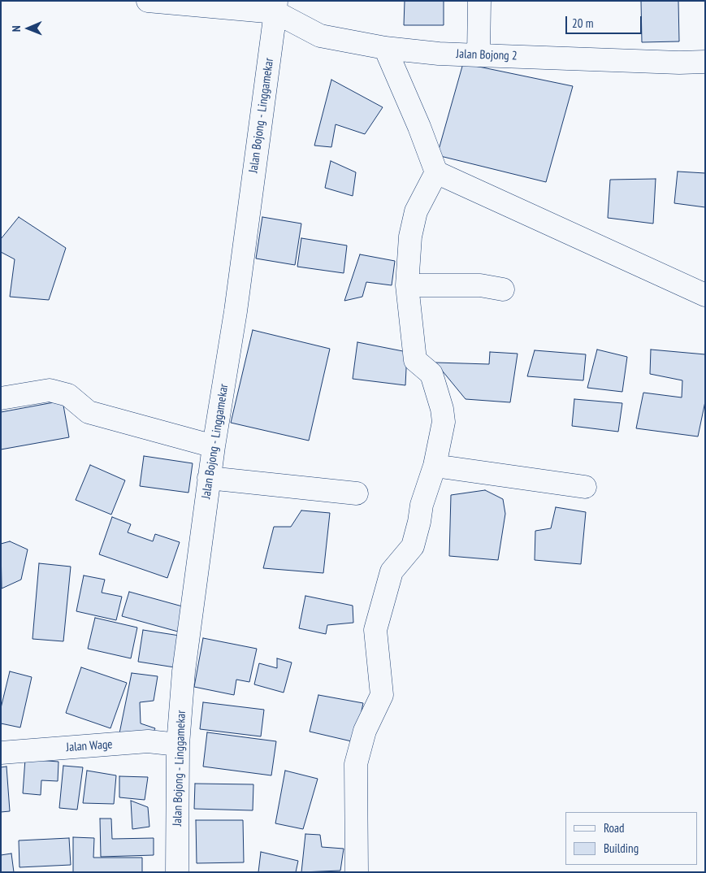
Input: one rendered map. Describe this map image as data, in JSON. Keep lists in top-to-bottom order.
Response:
{
  "streets": {
    "street": ["Jalan Bojong 2", "Jalan Bojong - Linggamekar", "Jalan Wage"]
  },
  "crossings": [
    ["Jalan Bojong 2", "Jalan Bojong - Linggamekar"],
    ["Jalan Bojong - Linggamekar", "Jalan Wage"]
  ],
  "legend": ["Road", "Building"],
  "scale_bar": "20 m",
  "north": "left"
}
